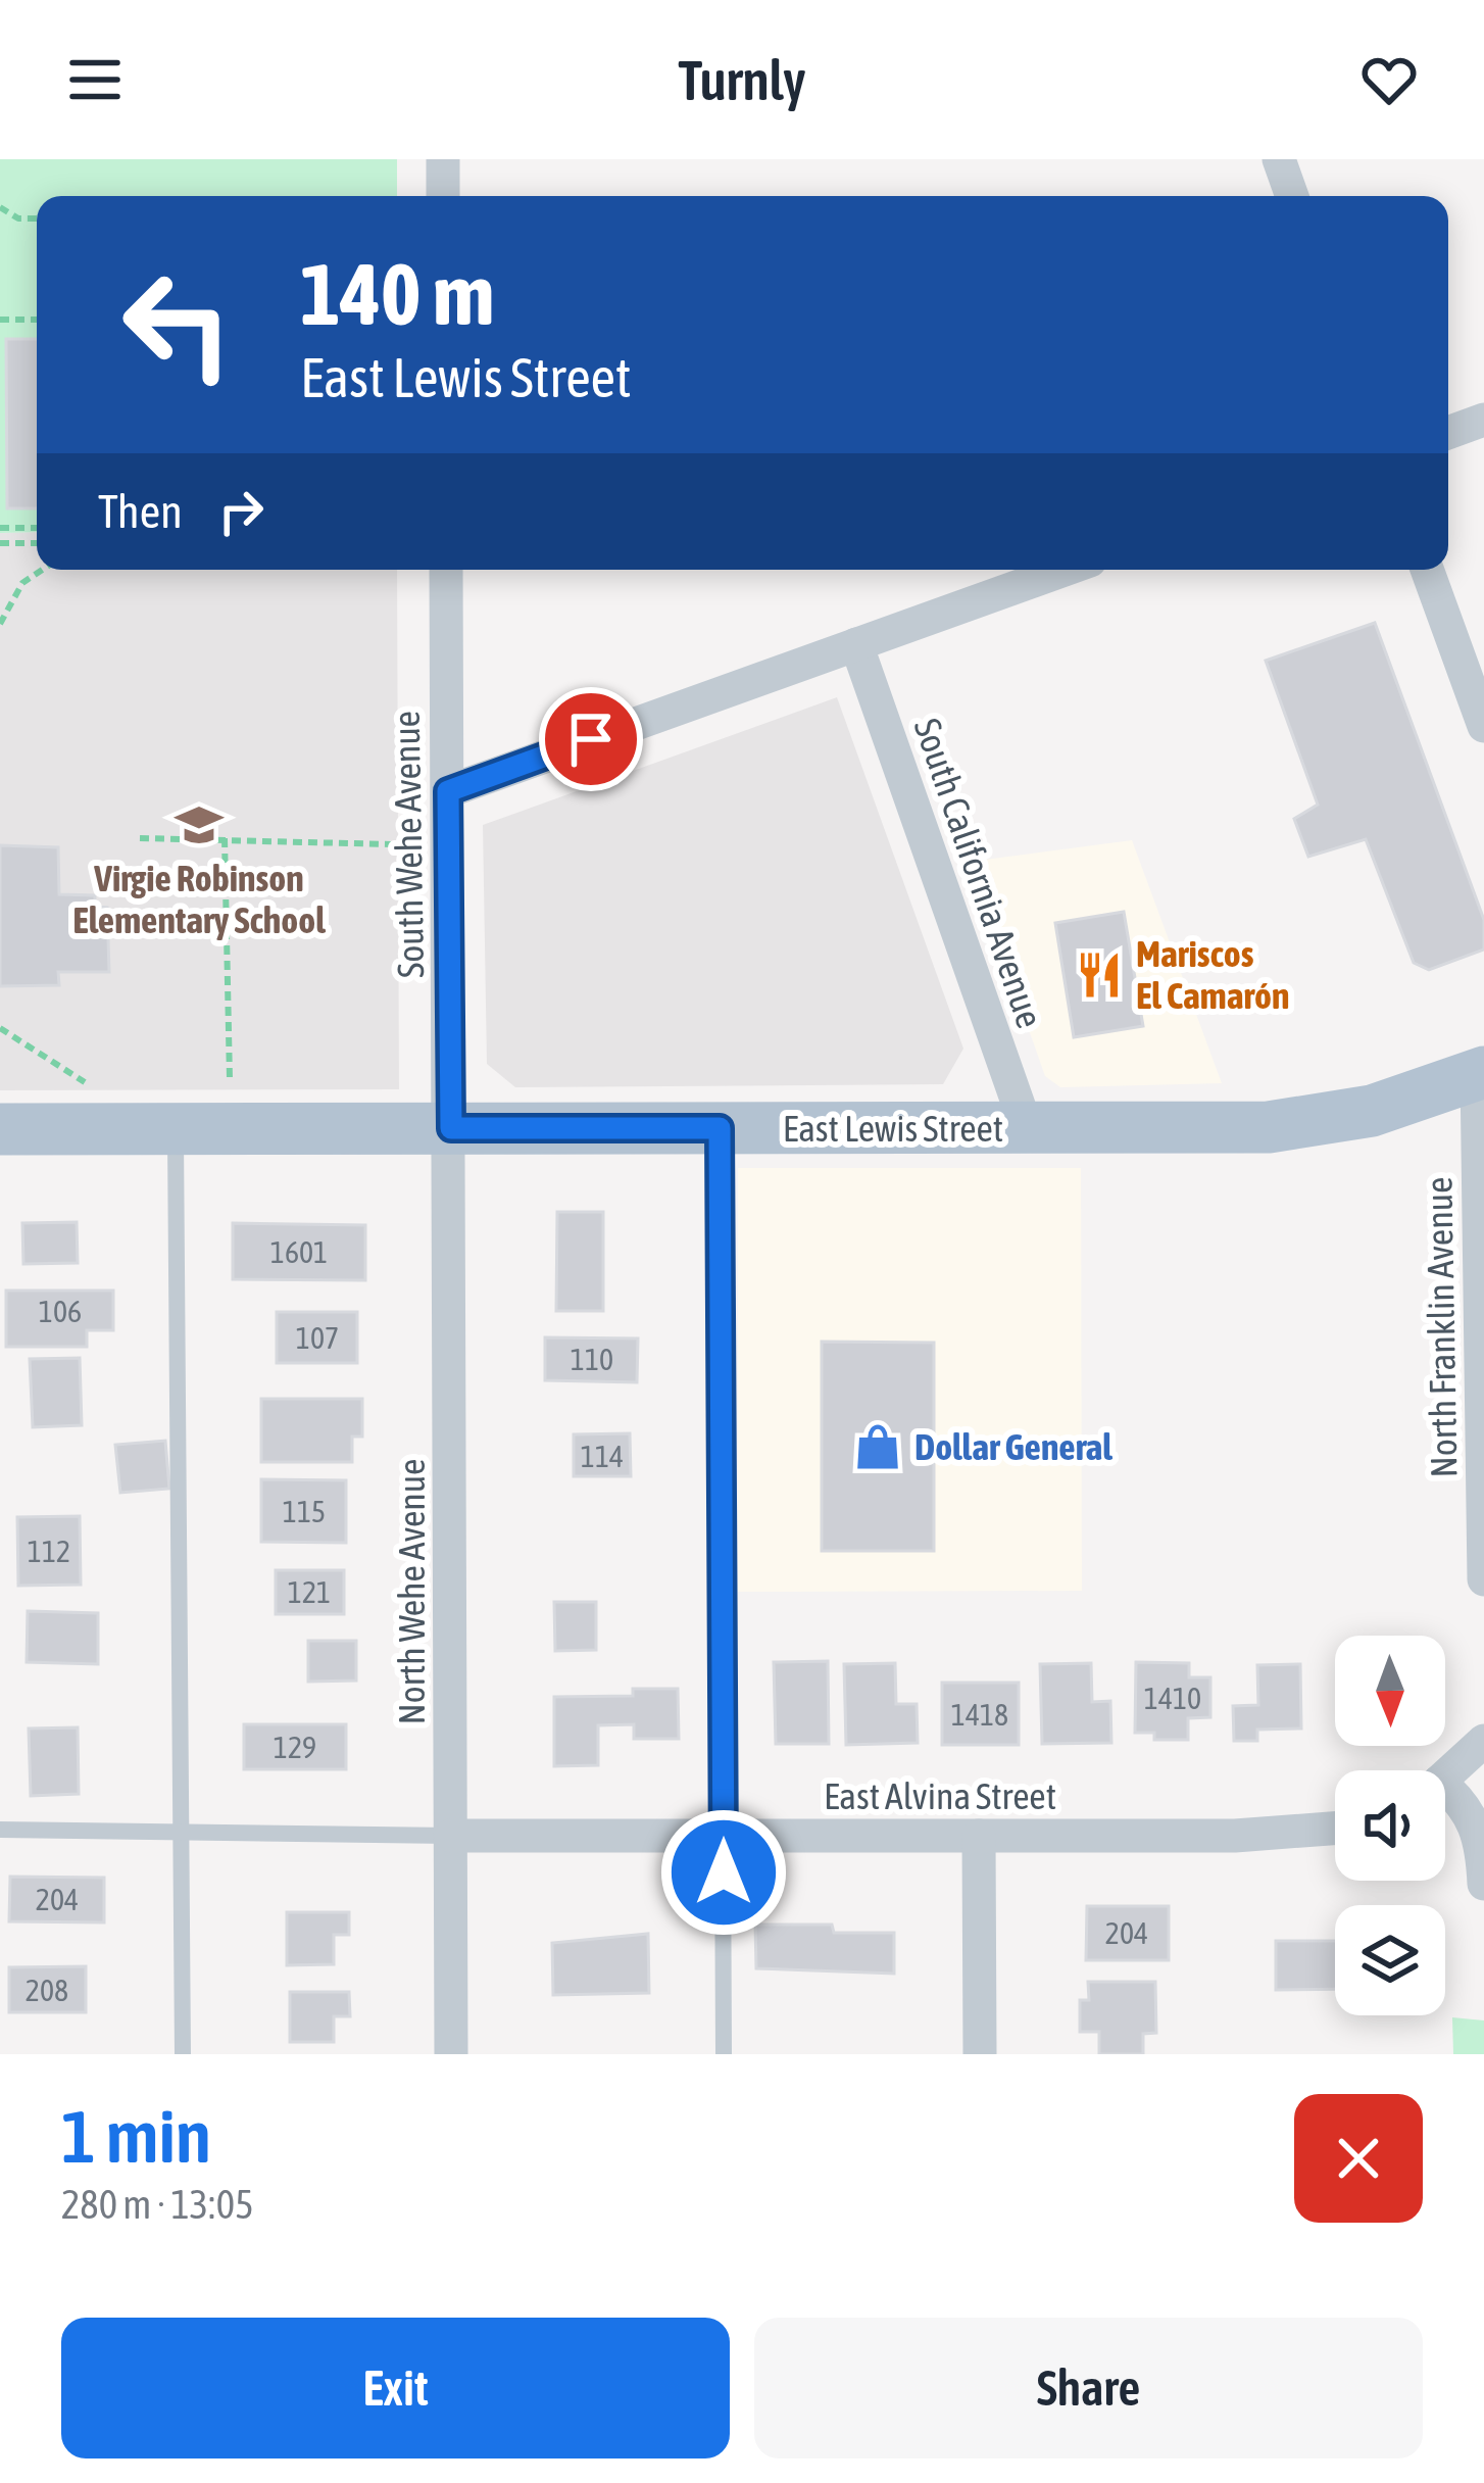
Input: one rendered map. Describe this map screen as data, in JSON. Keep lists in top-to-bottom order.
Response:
{
  "streets": {
    "main road": ["East Lewis Street"],
    "street": [
      "South Wehe Avenue",
      "South California Avenue",
      "North Franklin Avenue",
      "North Wehe Avenue",
      "East Alvina Street"
    ]
  },
  "crossings": [
    ["South Wehe Avenue", "East Lewis Street"],
    ["South Wehe Avenue", "North Wehe Avenue"],
    ["South California Avenue", "East Lewis Street"],
    ["East Lewis Street", "North Franklin Avenue"],
    ["East Lewis Street", "North Wehe Avenue"],
    ["North Wehe Avenue", "East Alvina Street"]
  ],
  "places": {
    "school or university": ["Virgie Robinson Elementary School"],
    "restaurant": ["Mariscos El Camarón"],
    "shop": ["Dollar General"]
  },
  "house_numbers": [
    "1601",
    "106",
    "107",
    "110",
    "114",
    "115",
    "112",
    "121",
    "1410",
    "1418",
    "129",
    "204",
    "204",
    "208"
  ],
  "north": "bottom",
  "page": {
    "header": "Turnly",
    "turn": ["140 m", "East Lewis Street"],
    "then": "Then",
    "heading": ["1 min", "280 m · 13:05"],
    "buttons": ["Exit", "Share"]
  }
}
